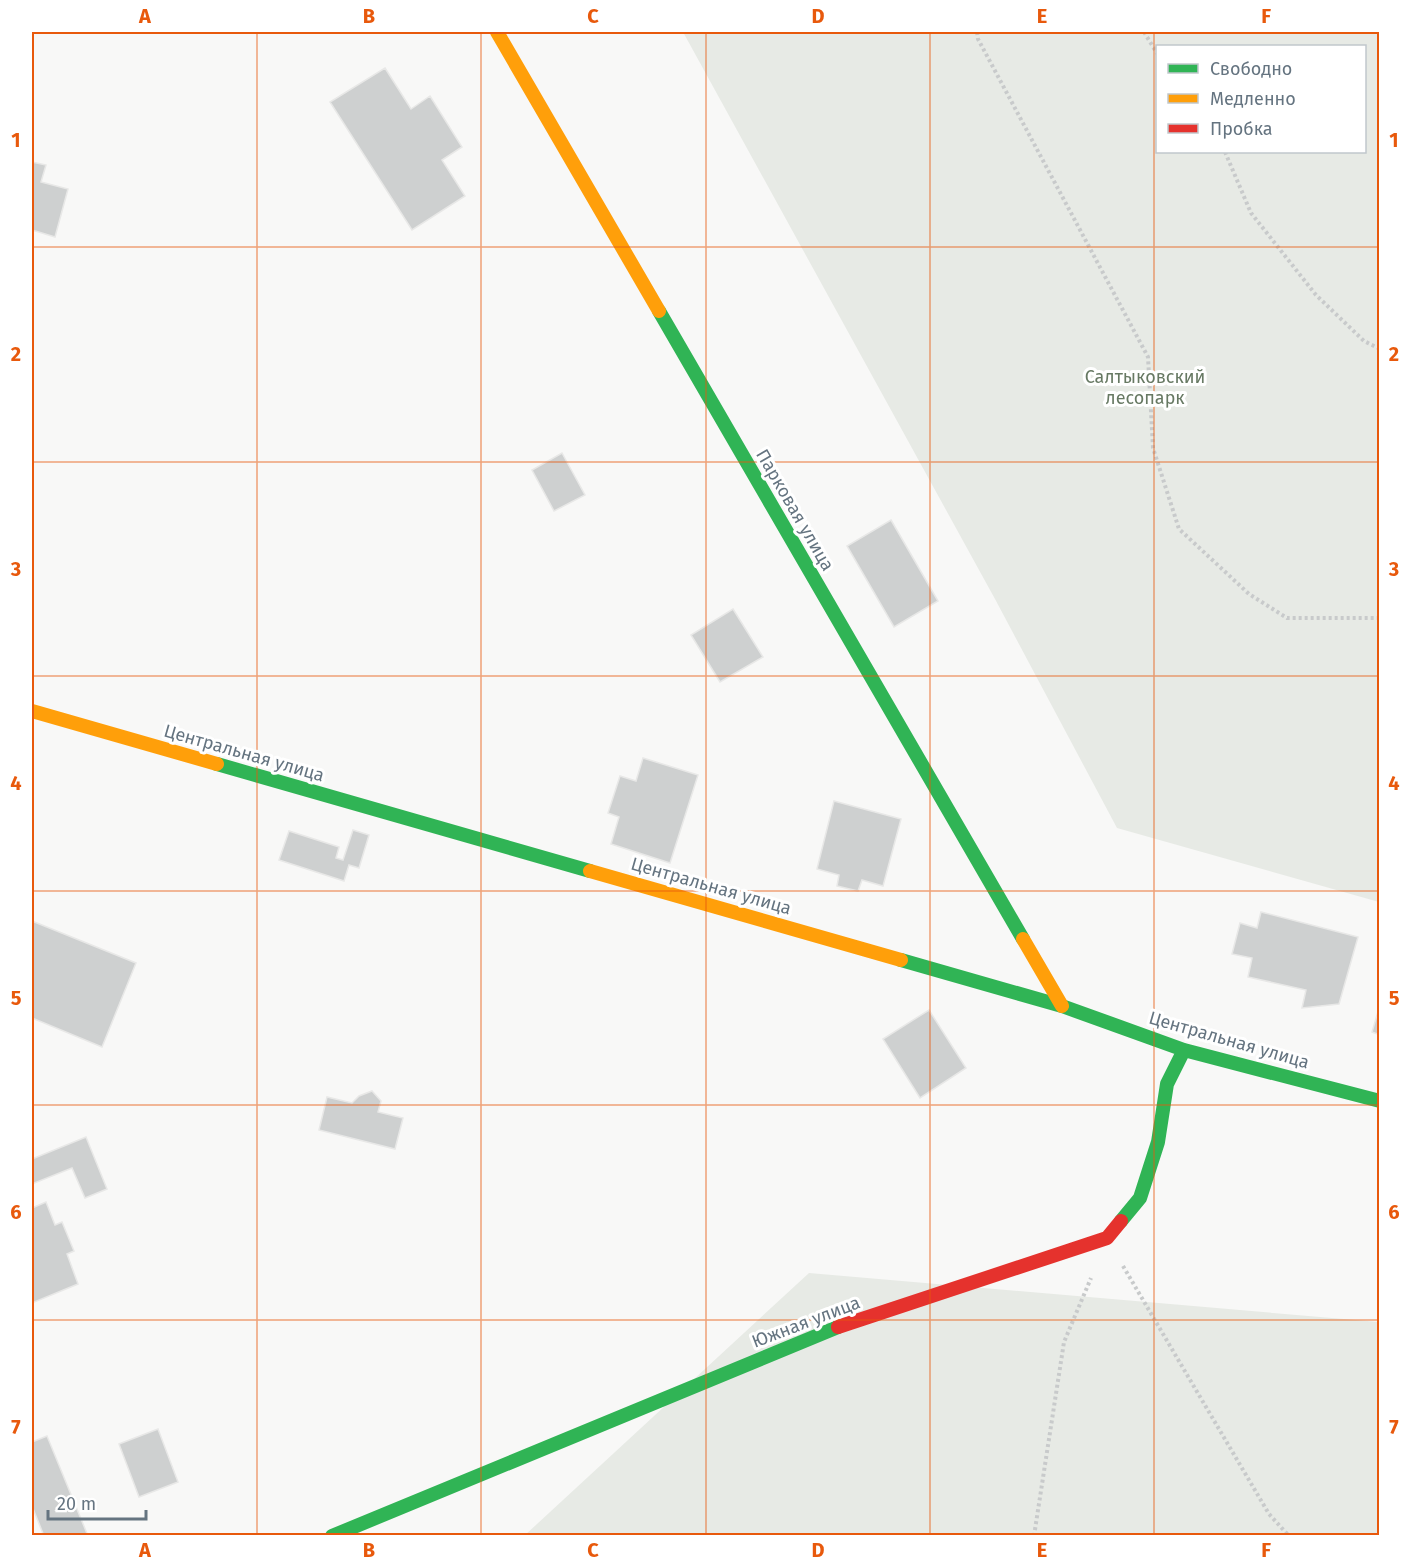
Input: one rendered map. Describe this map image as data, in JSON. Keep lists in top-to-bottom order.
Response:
{
  "streets": {
    "street": ["Парковая улица", "Центральная улица", "Южная улица"]
  },
  "crossings": [
    ["Парковая улица", "Центральная улица"]
  ],
  "parks": ["Салтыковский лесопарк"],
  "legend": ["Свободно", "Медленно", "Пробка"],
  "scale_bar": "20 m",
  "grid": {
    "columns": [
      "A",
      "B",
      "C",
      "D",
      "E",
      "F"
    ],
    "rows": [
      "1",
      "2",
      "3",
      "4",
      "5",
      "6",
      "7"
    ]
  }
}
